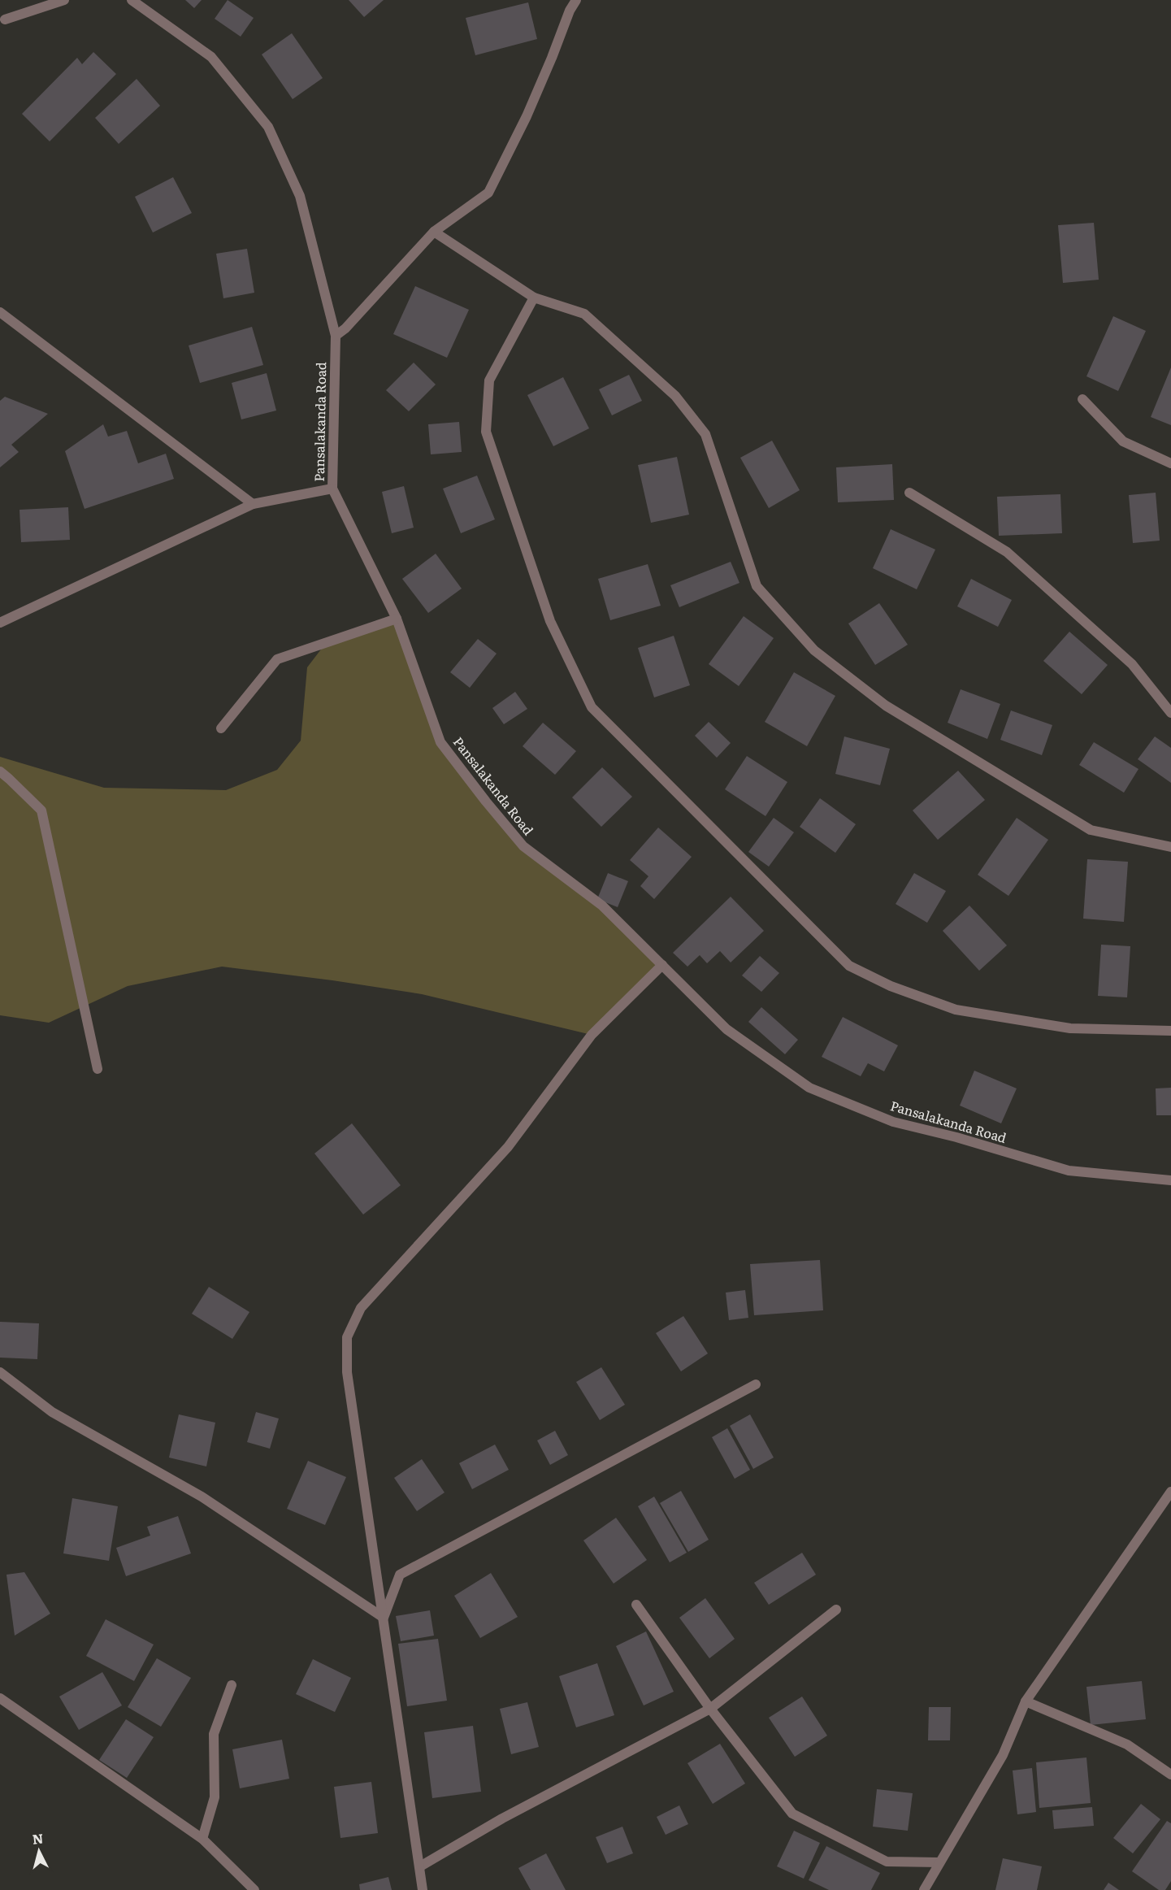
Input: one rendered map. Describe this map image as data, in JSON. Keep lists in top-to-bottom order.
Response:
{
  "streets": {
    "street": ["Pansalakanda Road"]
  },
  "north": "top"
}
